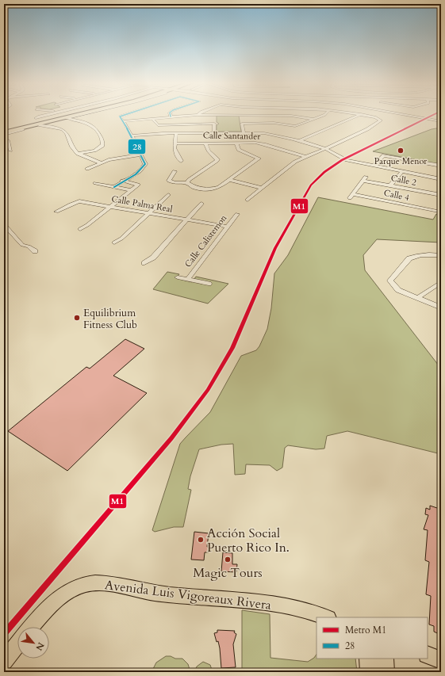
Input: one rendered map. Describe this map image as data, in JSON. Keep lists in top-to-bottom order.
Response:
{
  "streets": {
    "main road": ["Avenida Luis Vigoreaux Rivera"],
    "street": [
      "Calle Santander",
      "Calle 2",
      "Calle 4",
      "Calle Palma Real",
      "Calle Calistemon"
    ]
  },
  "crossings": [
    ["Calle 2", "Calle 4"],
    ["Calle Palma Real", "Calle Calistemon"]
  ],
  "places": [
    "Parque Menor",
    "Equilibrium Fitness Club",
    "Acción Social Puerto Rico In.",
    "Magic Tours"
  ],
  "lines": ["metro line M1", "transit line 28"],
  "legend": ["Metro M1", "28"],
  "north": "bottom right"
}
